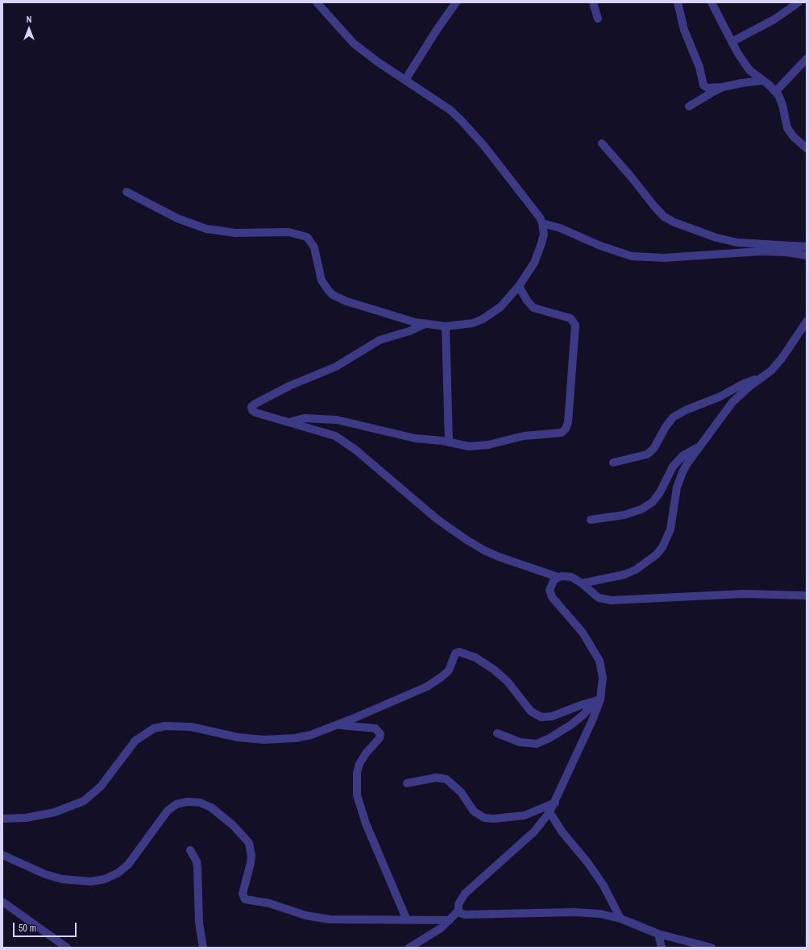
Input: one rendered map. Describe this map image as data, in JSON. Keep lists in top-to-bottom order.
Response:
{
  "scale_bar": "50 m",
  "north": "top"
}
